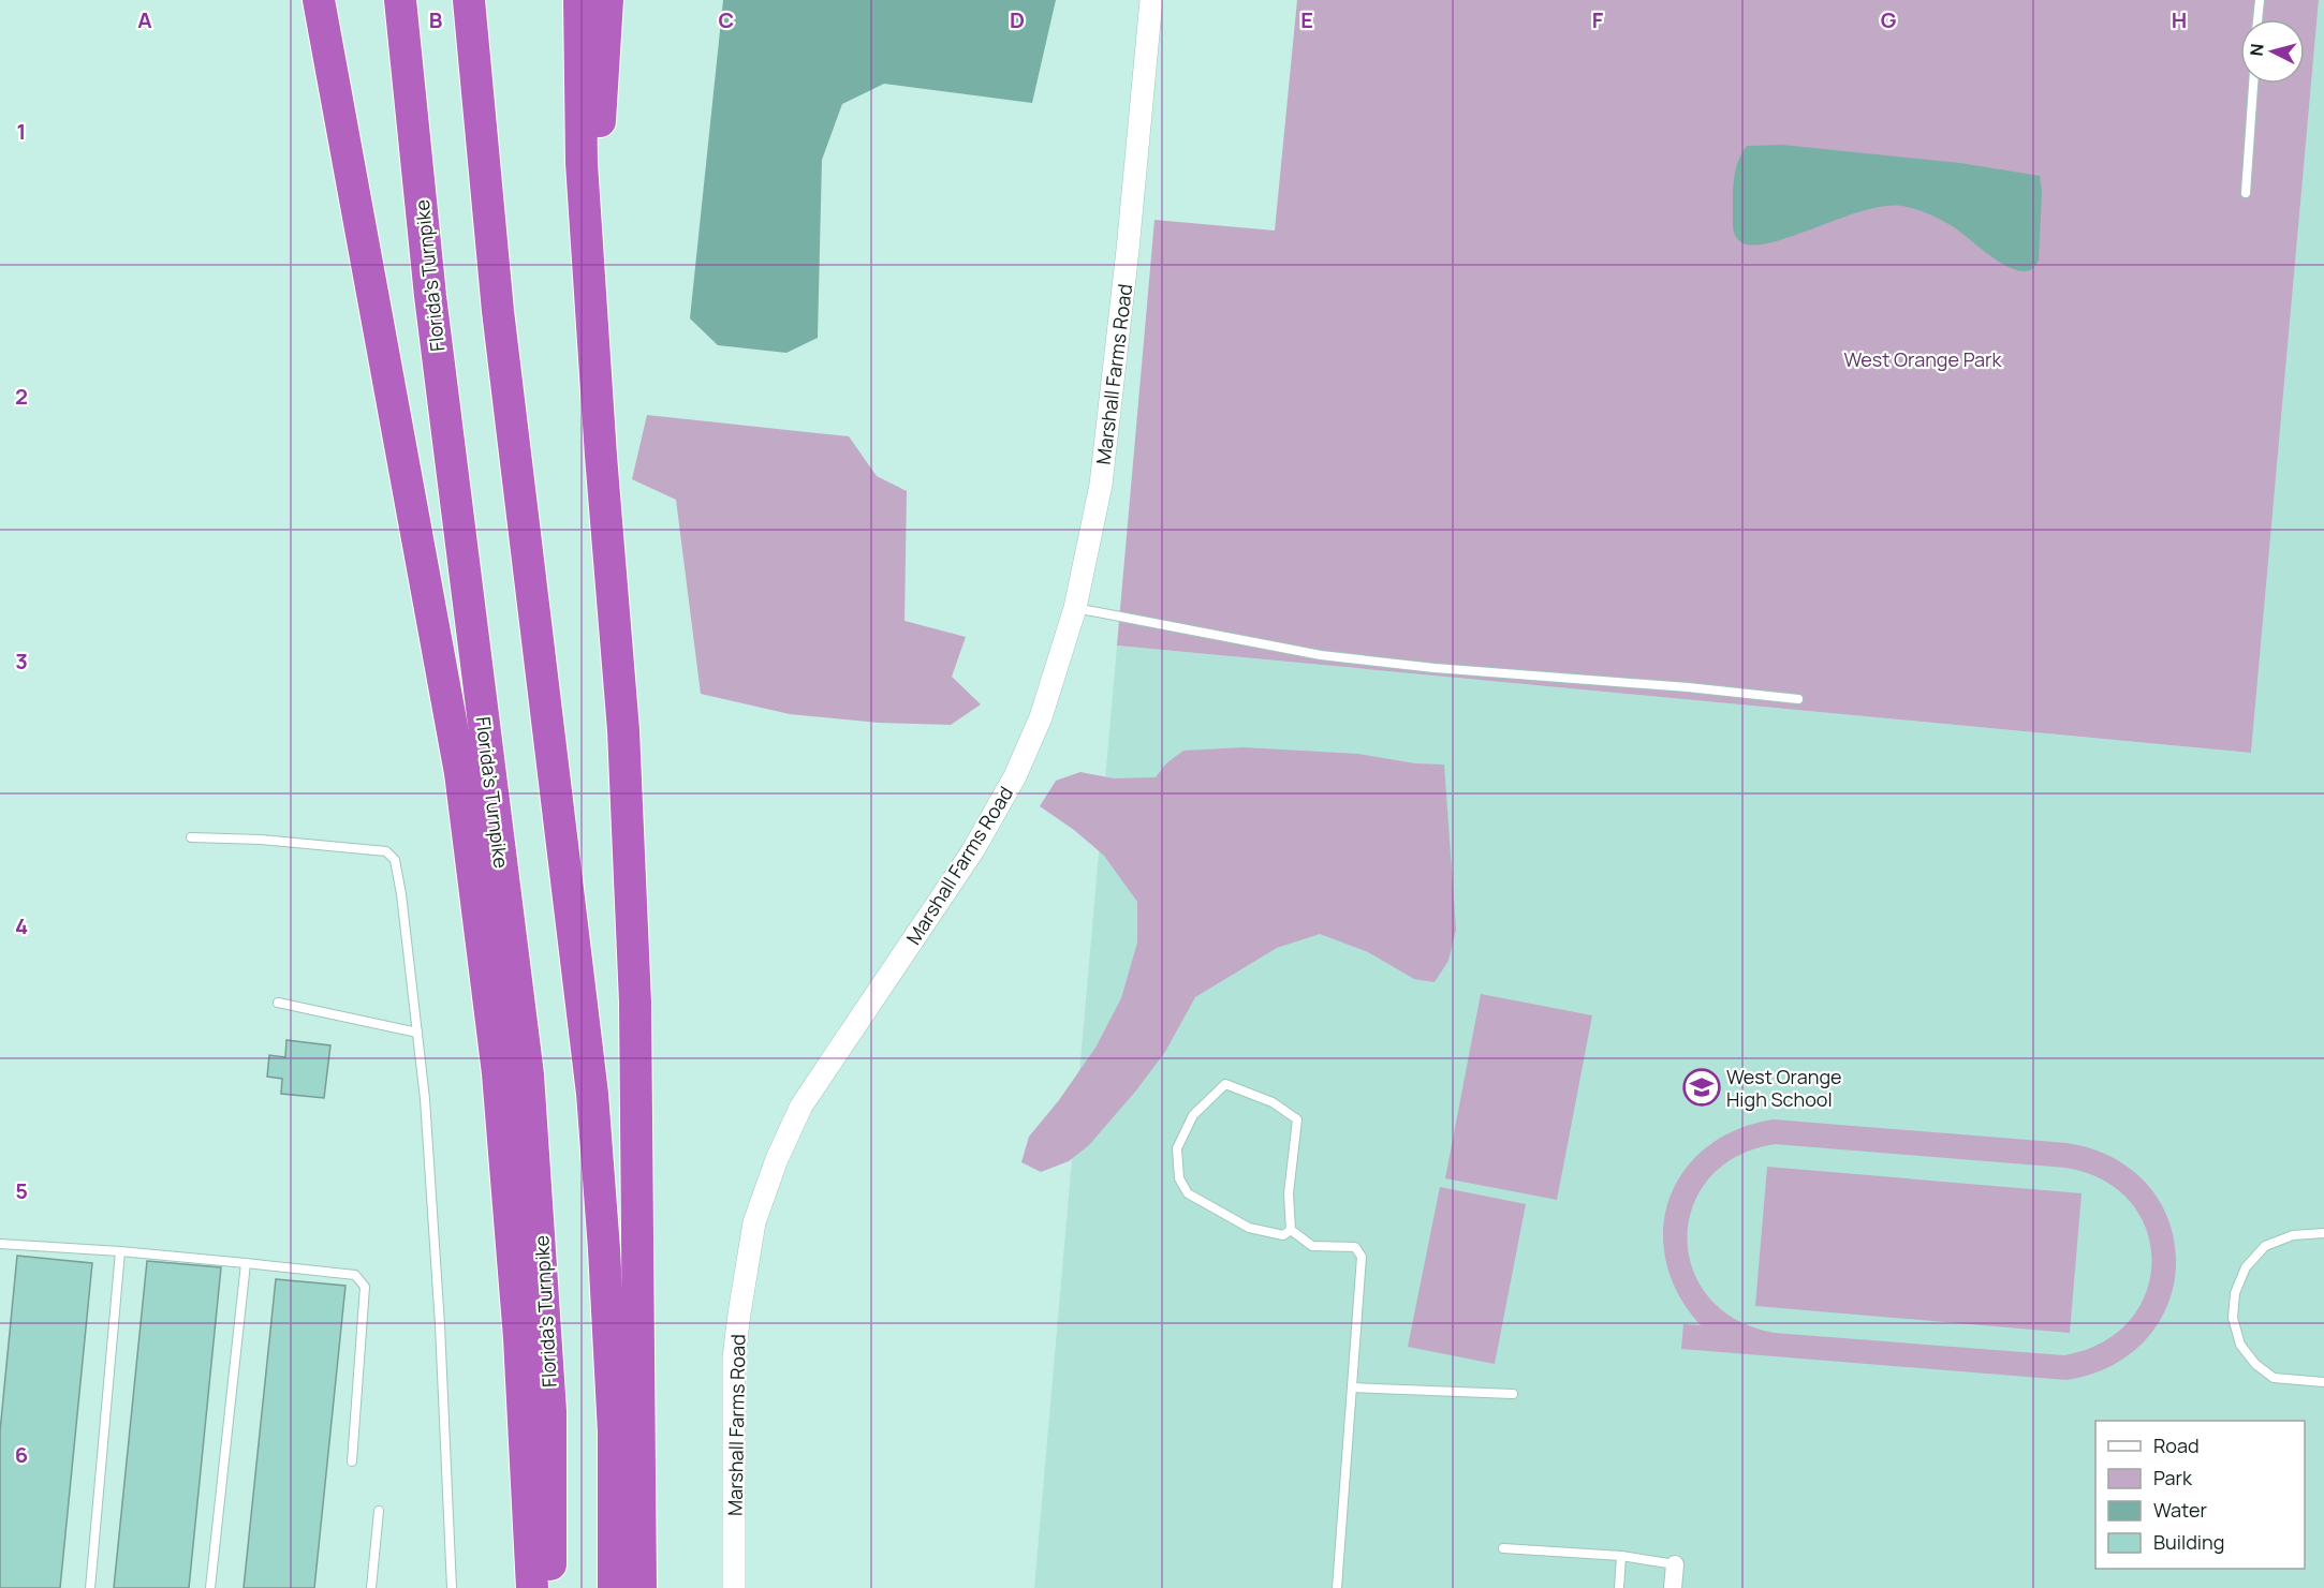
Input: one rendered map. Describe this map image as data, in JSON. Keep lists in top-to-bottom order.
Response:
{
  "streets": {
    "highway": ["Florida's Turnpike"],
    "street": ["Marshall Farms Road"]
  },
  "parks": ["West Orange Park"],
  "places": {
    "school or university": ["West Orange High School"]
  },
  "legend": [
    "Road",
    "Park",
    "Water",
    "Building"
  ],
  "north": "left",
  "grid": {
    "columns": [
      "A",
      "B",
      "C",
      "D",
      "E",
      "F",
      "G",
      "H"
    ],
    "rows": [
      "1",
      "2",
      "3",
      "4",
      "5",
      "6"
    ]
  }
}
